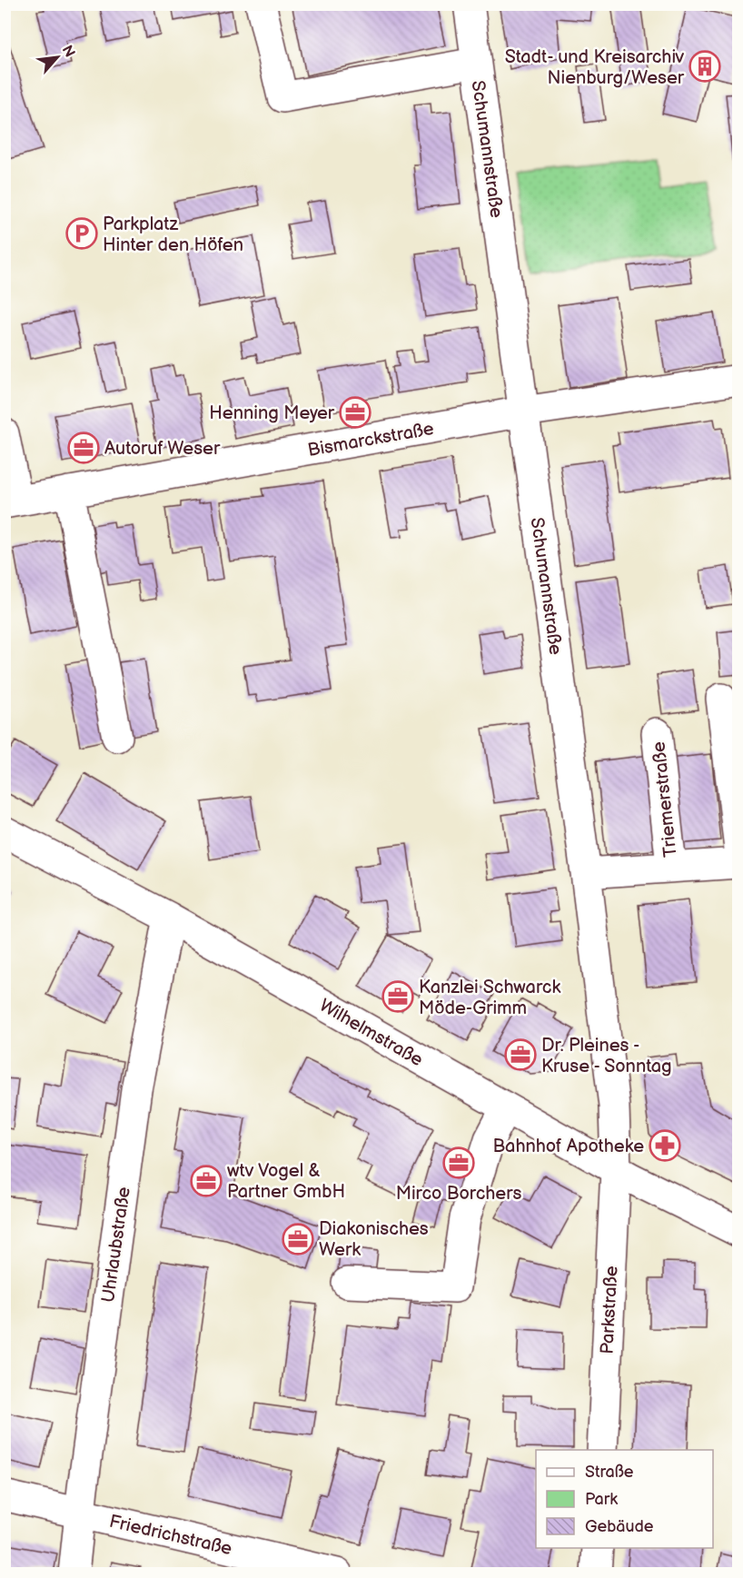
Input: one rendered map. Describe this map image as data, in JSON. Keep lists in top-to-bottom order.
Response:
{
  "streets": {
    "street": [
      "Schumannstraße",
      "Bismarckstraße",
      "Triemerstraße",
      "Wilhelmstraße",
      "Uhrlaubstraße",
      "Parkstraße",
      "Friedrichstraße"
    ]
  },
  "crossings": [
    ["Schumannstraße", "Bismarckstraße"],
    ["Schumannstraße", "Triemerstraße"],
    ["Schumannstraße", "Wilhelmstraße"],
    ["Schumannstraße", "Parkstraße"],
    ["Wilhelmstraße", "Uhrlaubstraße"],
    ["Wilhelmstraße", "Parkstraße"],
    ["Uhrlaubstraße", "Friedrichstraße"]
  ],
  "places": {
    "building": ["Stadt- und Kreisarchiv Nienburg/Weser"],
    "parking": ["Parkplatz Hinter den Höfen"],
    "office": [
      "Henning Meyer",
      "Autoruf Weser",
      "Kanzlei Schwarck Möde-Grimm",
      "Dr. Pleines - Kruse - Sonntag",
      "Mirco Borchers",
      "wtv Vogel & Partner GmbH",
      "Diakonisches Werk"
    ],
    "pharmacy": ["Bahnhof Apotheke"]
  },
  "legend": ["Straße", "Park", "Gebäude"],
  "north": "top right"
}
